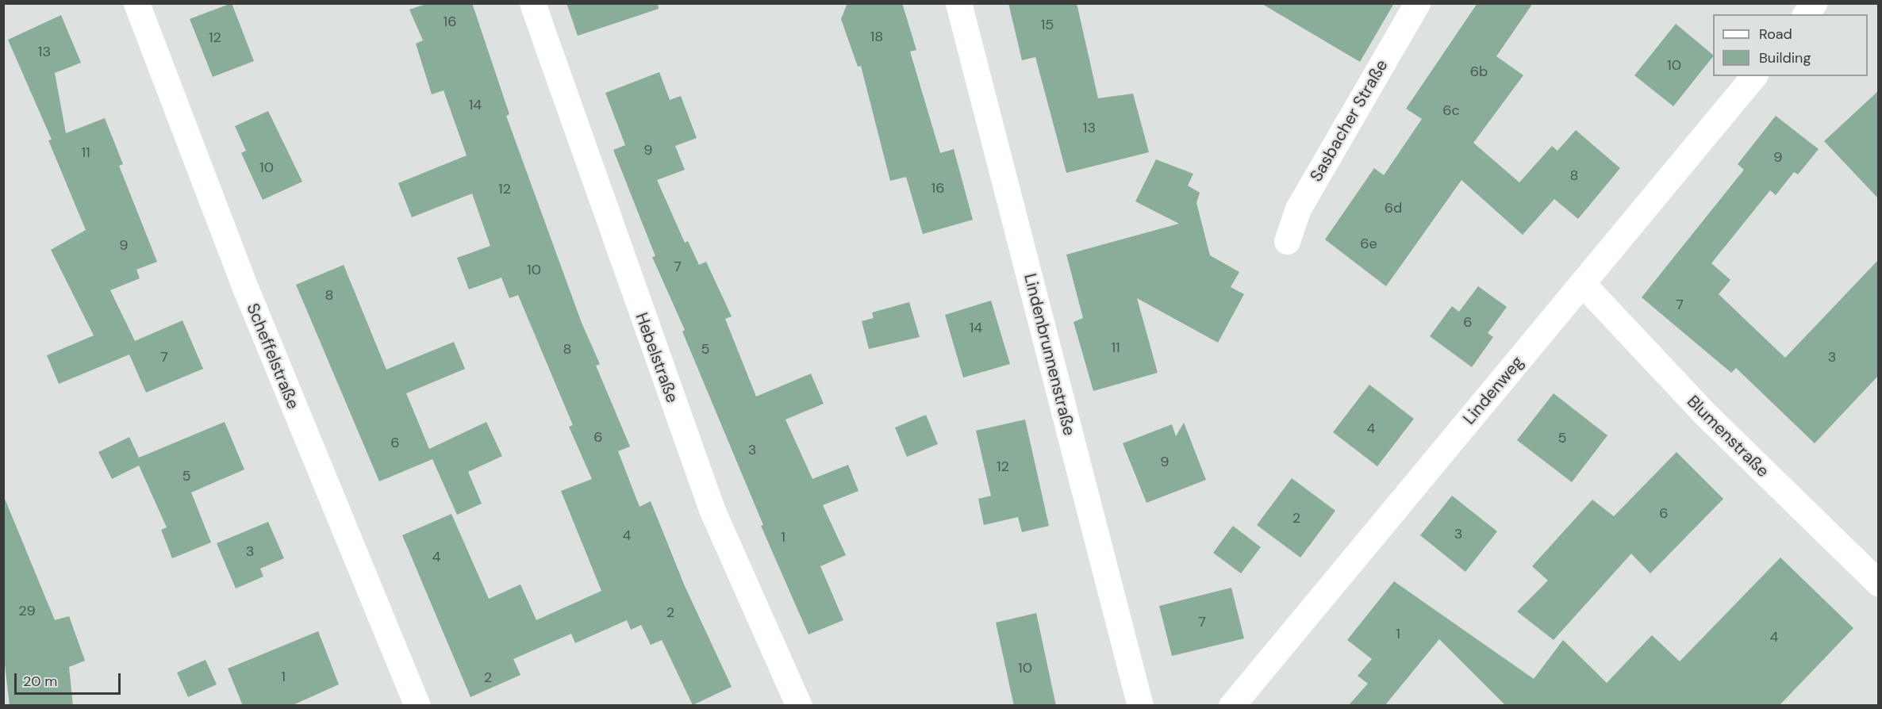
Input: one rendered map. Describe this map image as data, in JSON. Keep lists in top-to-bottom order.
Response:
{
  "streets": {
    "street": [
      "Sasbacher Straße",
      "Lindenbrunnenstraße",
      "Scheffelstraße",
      "Hebelstraße",
      "Lindenweg",
      "Blumenstraße"
    ]
  },
  "crossings": [
    ["Lindenweg", "Blumenstraße"]
  ],
  "house_numbers": [
    "16",
    "15",
    "18",
    "12",
    "13",
    "10",
    "6b",
    "14",
    "6c",
    "13",
    "9",
    "11",
    "9",
    "10",
    "8",
    "16",
    "12",
    "6d",
    "6e",
    "9",
    "7",
    "10",
    "8",
    "7",
    "6",
    "14",
    "11",
    "8",
    "5",
    "7",
    "3",
    "4",
    "6",
    "5",
    "6",
    "3",
    "9",
    "12",
    "5",
    "6",
    "2",
    "3",
    "4",
    "1",
    "3",
    "4",
    "29",
    "2",
    "7",
    "1",
    "4",
    "10",
    "1",
    "2"
  ],
  "legend": ["Road", "Building"],
  "scale_bar": "20 m"
}
